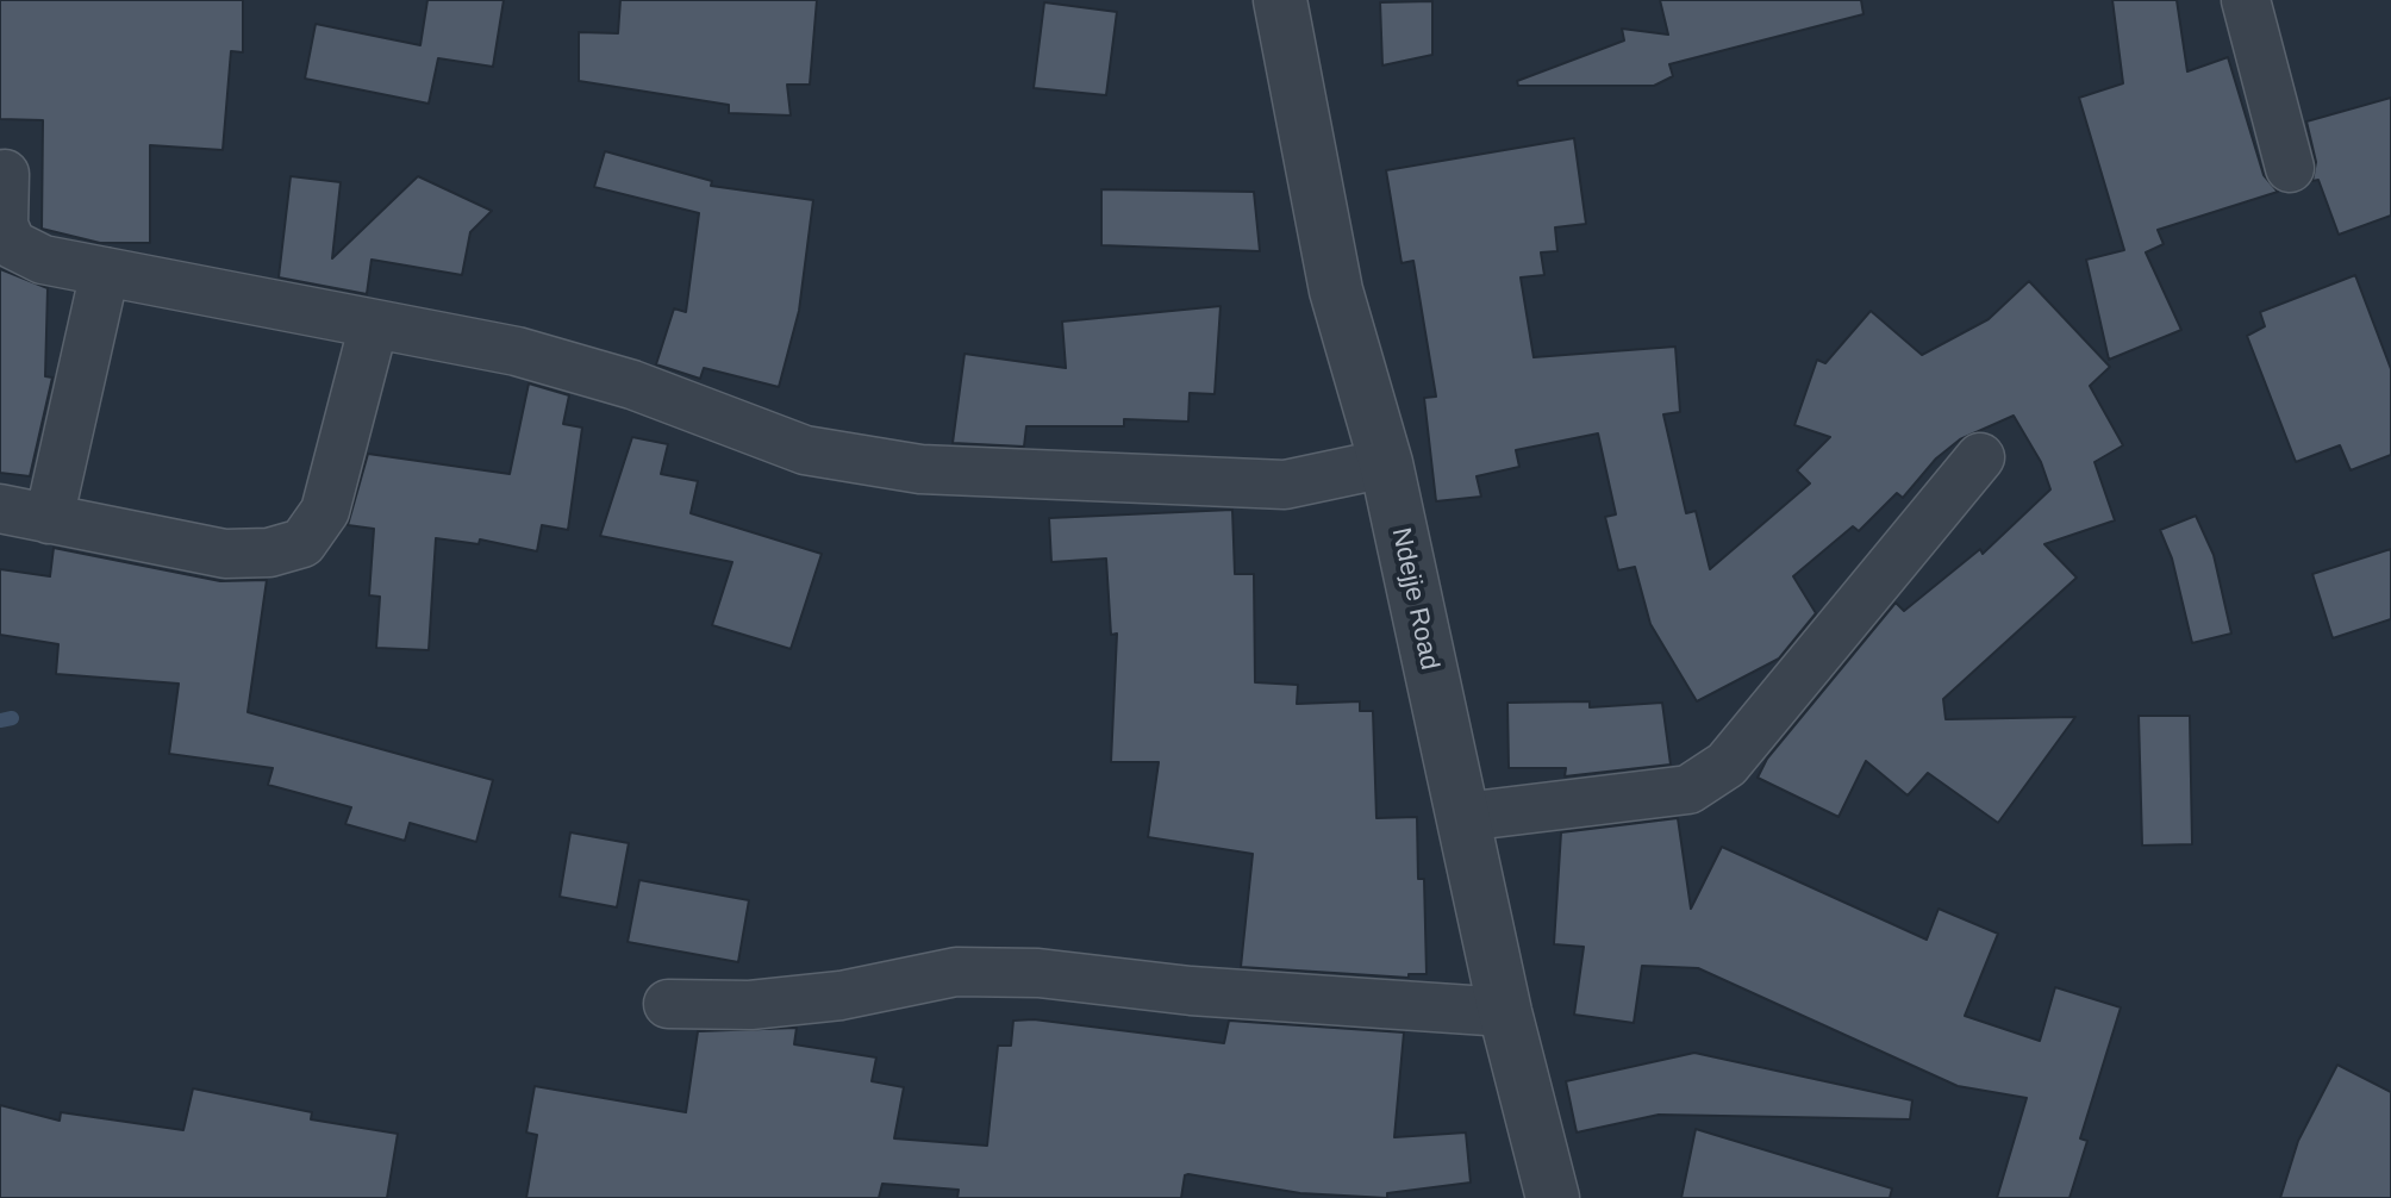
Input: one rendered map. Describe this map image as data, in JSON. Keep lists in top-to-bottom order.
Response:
{
  "streets": {
    "street": ["Ndejje Road"]
  }
}
